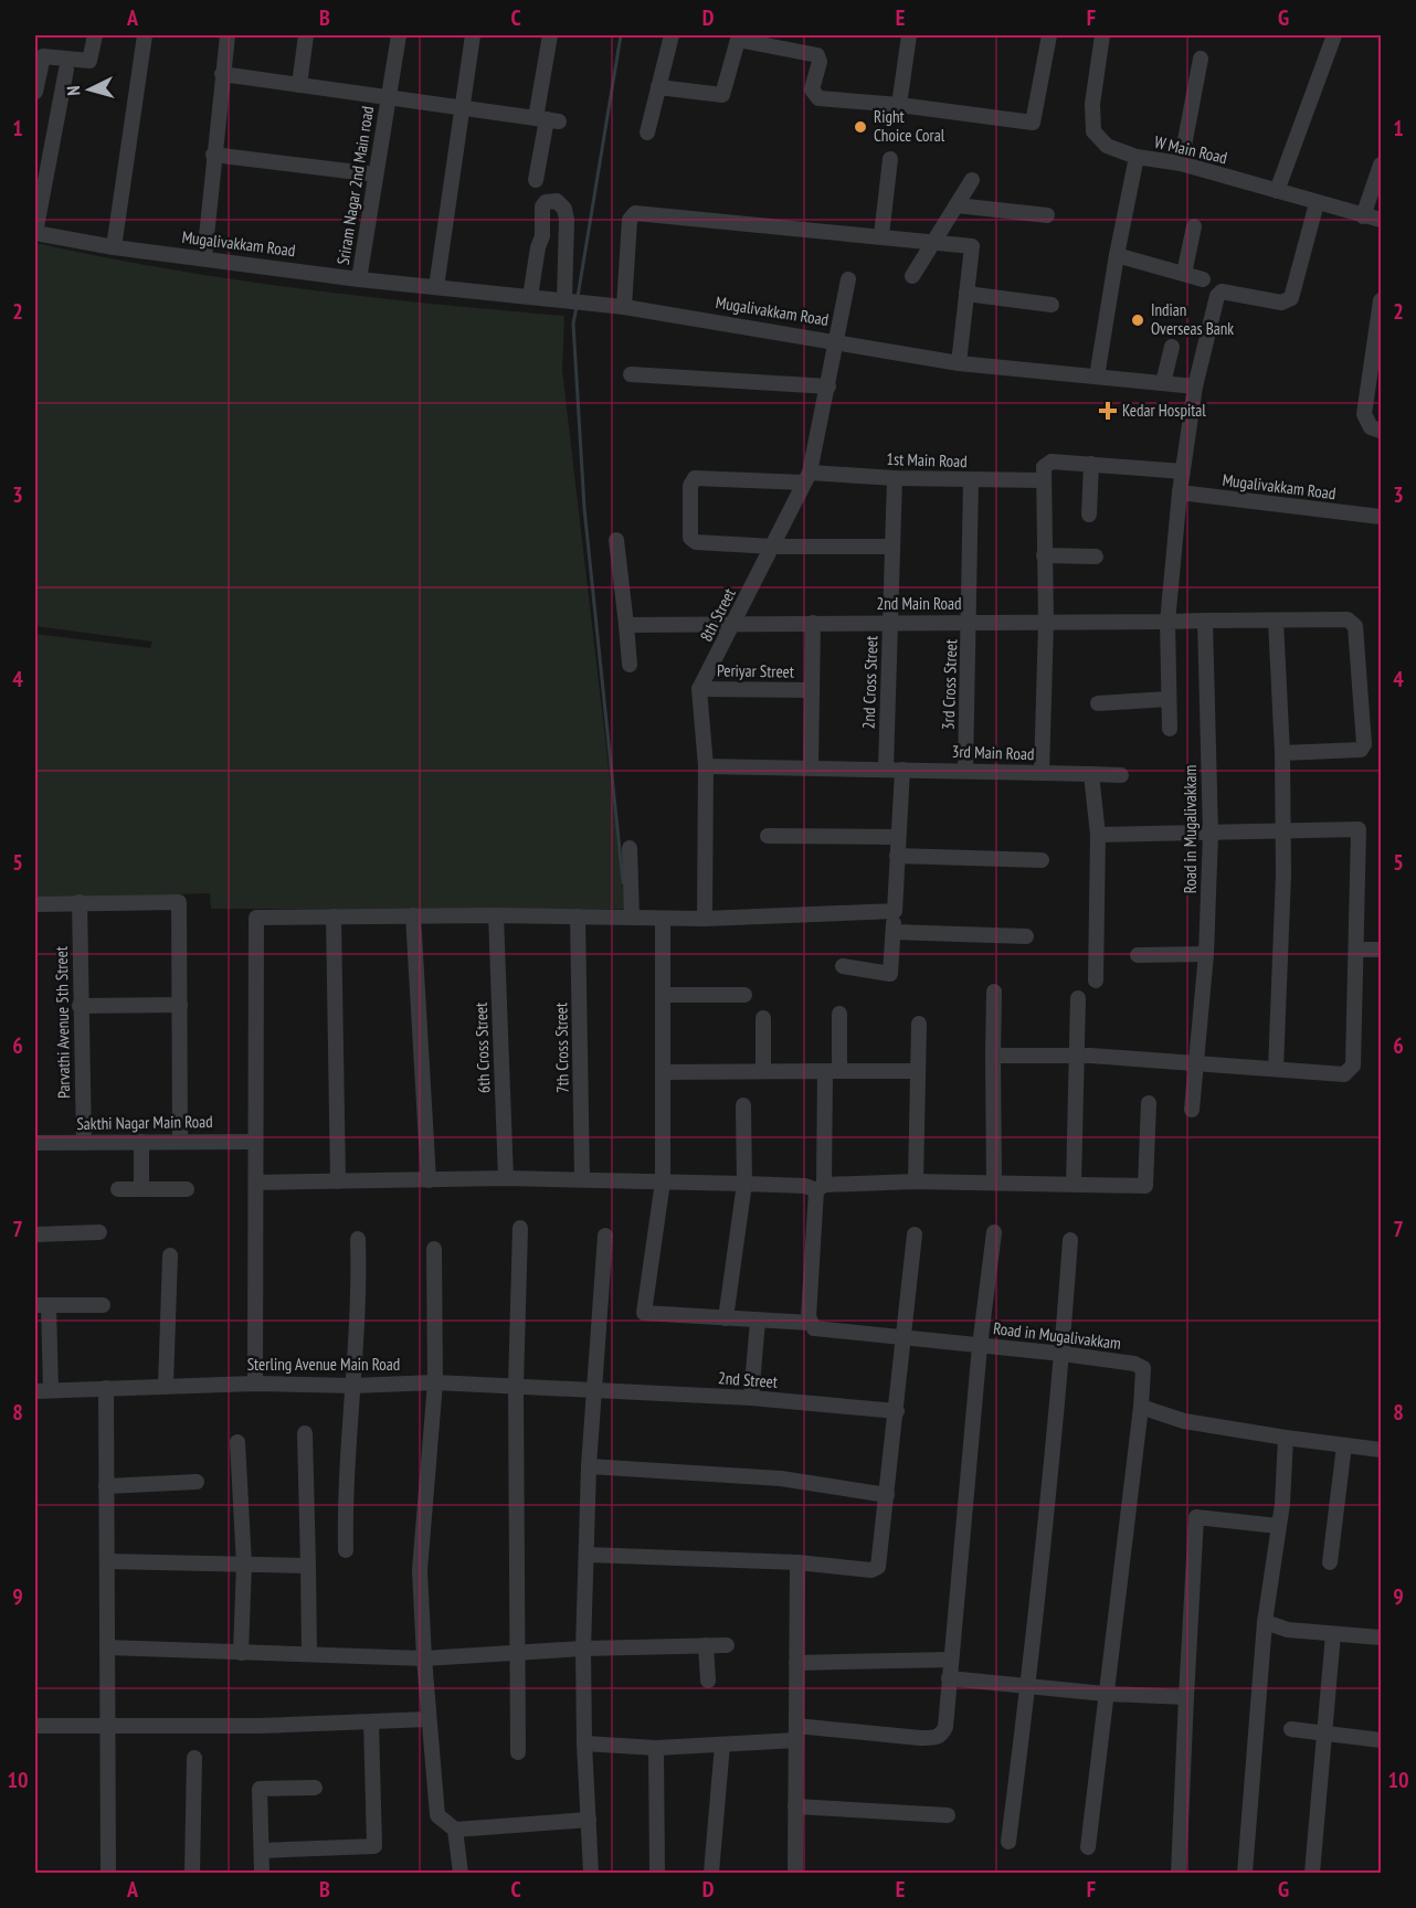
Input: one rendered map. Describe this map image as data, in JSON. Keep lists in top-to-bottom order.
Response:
{
  "streets": {
    "street": [
      "W Main Road",
      "Sriram Nagar 2nd Main road",
      "Mugalivakkam Road",
      "1st Main Road",
      "2nd Main Road",
      "8th Street",
      "Periyar Street",
      "2nd Cross Street",
      "3rd Cross Street",
      "3rd Main Road",
      "Road in Mugalivakkam",
      "Parvathi Avenue 5th Street",
      "6th Cross Street",
      "7th Cross Street",
      "Sakthi Nagar Main Road",
      "Sterling Avenue Main Road",
      "2nd Street"
    ]
  },
  "crossings": [
    ["Sriram Nagar 2nd Main road", "Mugalivakkam Road"],
    ["Mugalivakkam Road", "8th Street"],
    ["1st Main Road", "8th Street"],
    ["1st Main Road", "2nd Cross Street"],
    ["1st Main Road", "3rd Cross Street"],
    ["1st Main Road", "3rd Main Road"],
    ["2nd Main Road", "8th Street"],
    ["2nd Main Road", "2nd Cross Street"],
    ["2nd Main Road", "3rd Cross Street"],
    ["2nd Main Road", "3rd Main Road"],
    ["8th Street", "Periyar Street"],
    ["2nd Cross Street", "3rd Main Road"],
    ["3rd Cross Street", "3rd Main Road"],
    ["Parvathi Avenue 5th Street", "Sakthi Nagar Main Road"],
    ["Sterling Avenue Main Road", "2nd Street"]
  ],
  "places": {
    "other": ["Right Choice Coral", "Indian Overseas Bank"],
    "health": ["Kedar Hospital"]
  },
  "north": "left",
  "grid": {
    "columns": [
      "A",
      "B",
      "C",
      "D",
      "E",
      "F",
      "G"
    ],
    "rows": [
      "1",
      "2",
      "3",
      "4",
      "5",
      "6",
      "7",
      "8",
      "9",
      "10"
    ]
  }
}
